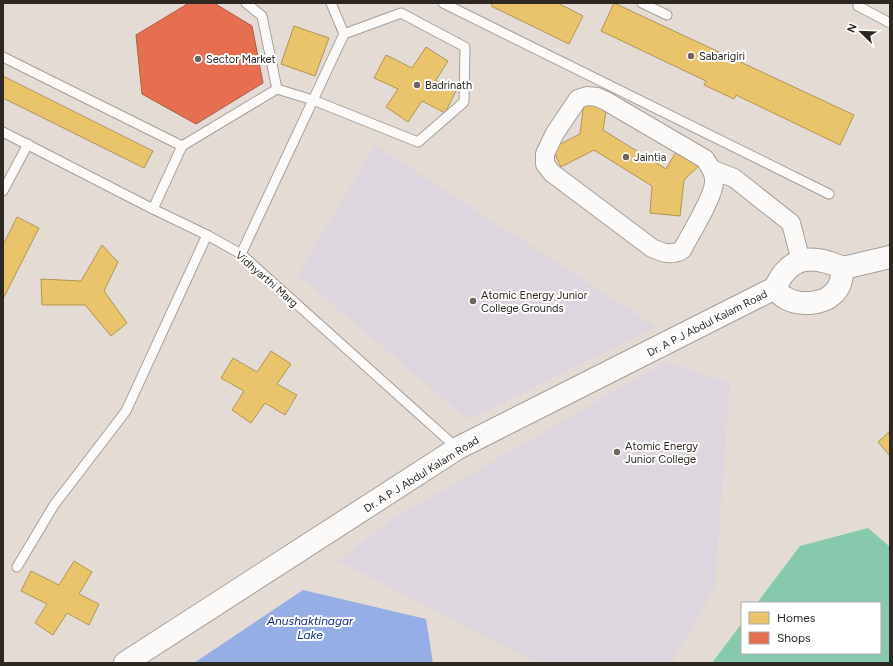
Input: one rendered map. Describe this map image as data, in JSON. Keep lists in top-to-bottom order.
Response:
{
  "streets": {
    "street": ["Dr. A P J Abdul Kalam Road"],
    "lane": ["Vidhyarthi Marg"]
  },
  "crossings": [
    ["Vidhyarthi Marg", "Dr. A P J Abdul Kalam Road"]
  ],
  "water": ["Anushaktinagar Lake"],
  "places": [
    "Sabarigiri",
    "Sector Market",
    "Badrinath",
    "Jaintia",
    "Atomic Energy Junior College Grounds",
    "Atomic Energy Junior College"
  ],
  "legend": ["Homes", "Shops"],
  "north": "top left"
}
